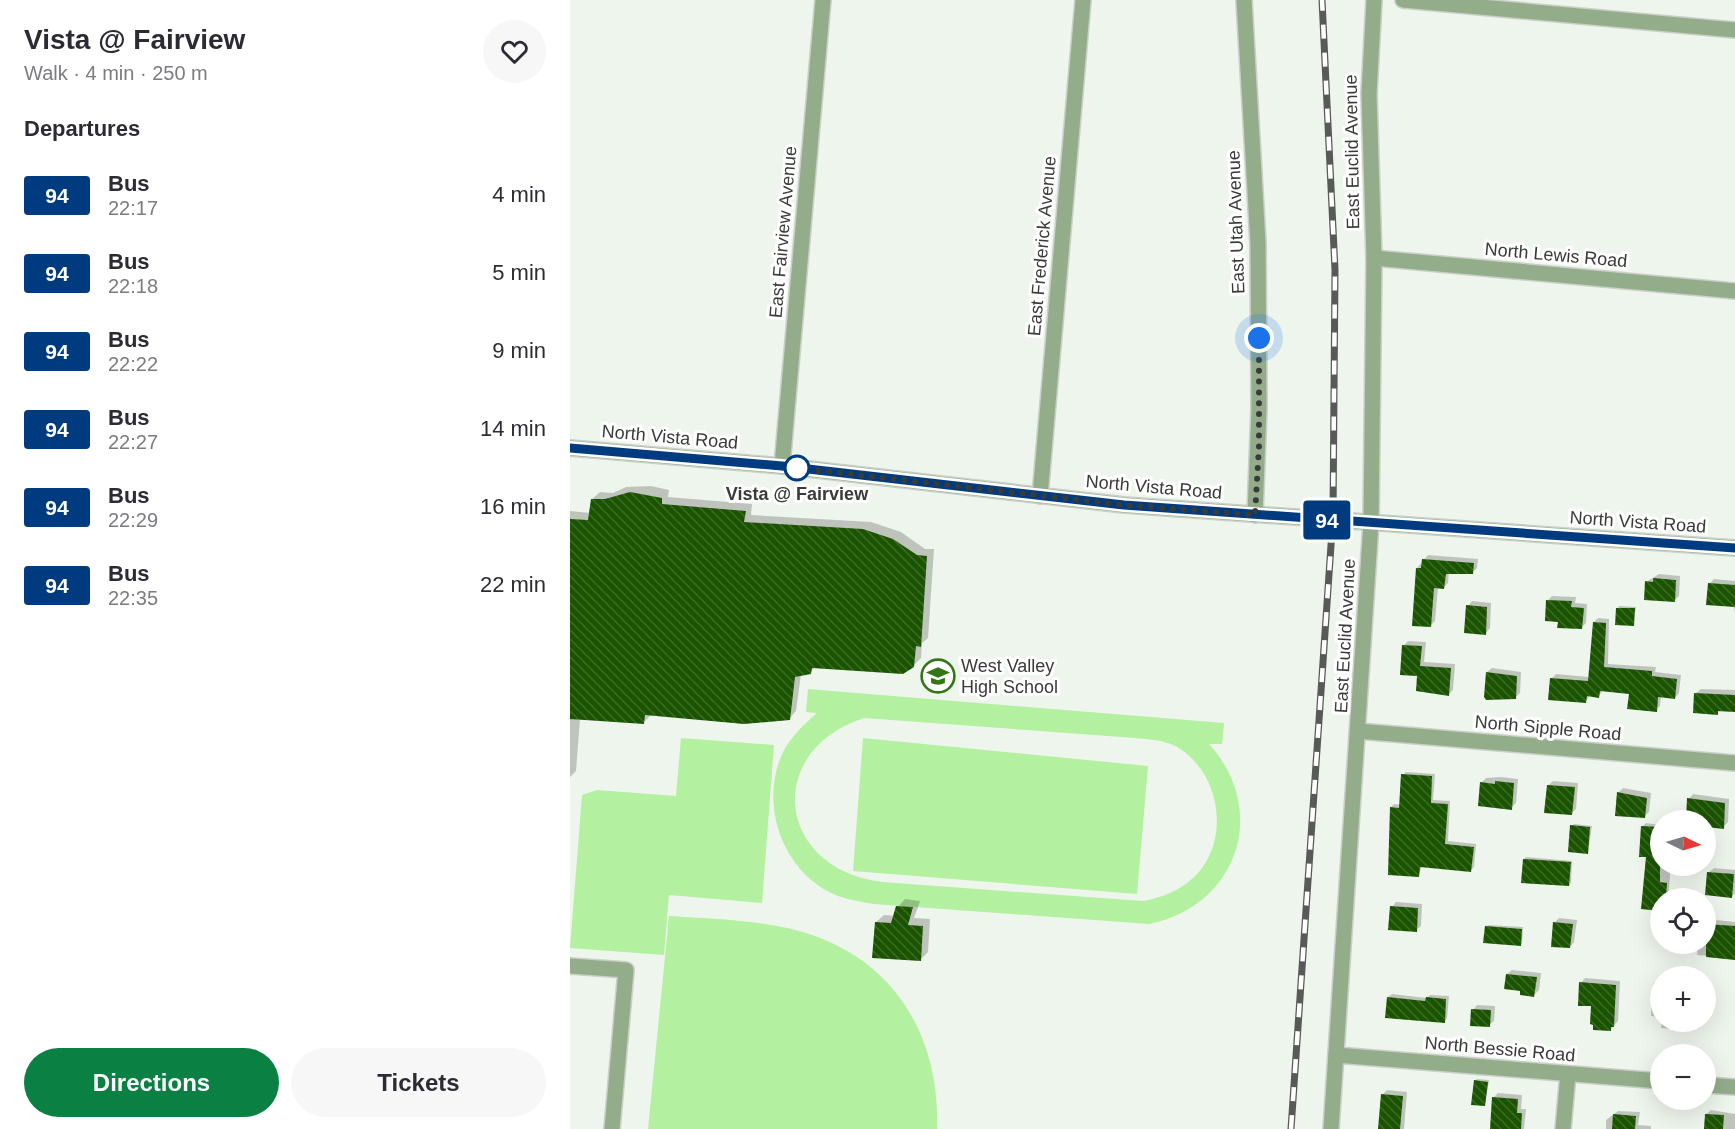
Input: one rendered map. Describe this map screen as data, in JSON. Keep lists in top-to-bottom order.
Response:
{
  "streets": {
    "street": [
      "East Euclid Avenue",
      "East Utah Avenue",
      "East Fairview Avenue",
      "East Frederick Avenue",
      "North Lewis Road",
      "North Vista Road",
      "North Sipple Road",
      "North Bessie Road"
    ]
  },
  "crossings": [
    ["East Euclid Avenue", "North Lewis Road"],
    ["East Euclid Avenue", "North Vista Road"],
    ["East Euclid Avenue", "North Sipple Road"],
    ["East Euclid Avenue", "North Bessie Road"],
    ["East Utah Avenue", "North Vista Road"],
    ["East Fairview Avenue", "North Vista Road"],
    ["East Frederick Avenue", "North Vista Road"]
  ],
  "places": {
    "other": ["Vista @ Fairview"],
    "school or university": ["West Valley High School"]
  },
  "lines": ["bus line 94"],
  "north": "right",
  "page": {
    "heading": [
      ["Vista @ Fairview", "Walk · 4 min · 250 m"],
      "Departures"
    ],
    "on_map": "94",
    "list": [
      {
        "mark": "94",
        "name": "Bus",
        "note": "22:17",
        "value": "4 min"
      },
      {
        "mark": "94",
        "name": "Bus",
        "note": "22:18",
        "value": "5 min"
      },
      {
        "mark": "94",
        "name": "Bus",
        "note": "22:22",
        "value": "9 min"
      },
      {
        "mark": "94",
        "name": "Bus",
        "note": "22:27",
        "value": "14 min"
      },
      {
        "mark": "94",
        "name": "Bus",
        "note": "22:29",
        "value": "16 min"
      },
      {
        "mark": "94",
        "name": "Bus",
        "note": "22:35",
        "value": "22 min"
      }
    ],
    "map_buttons": ["+", "−"],
    "buttons": ["Directions", "Tickets"]
  }
}
